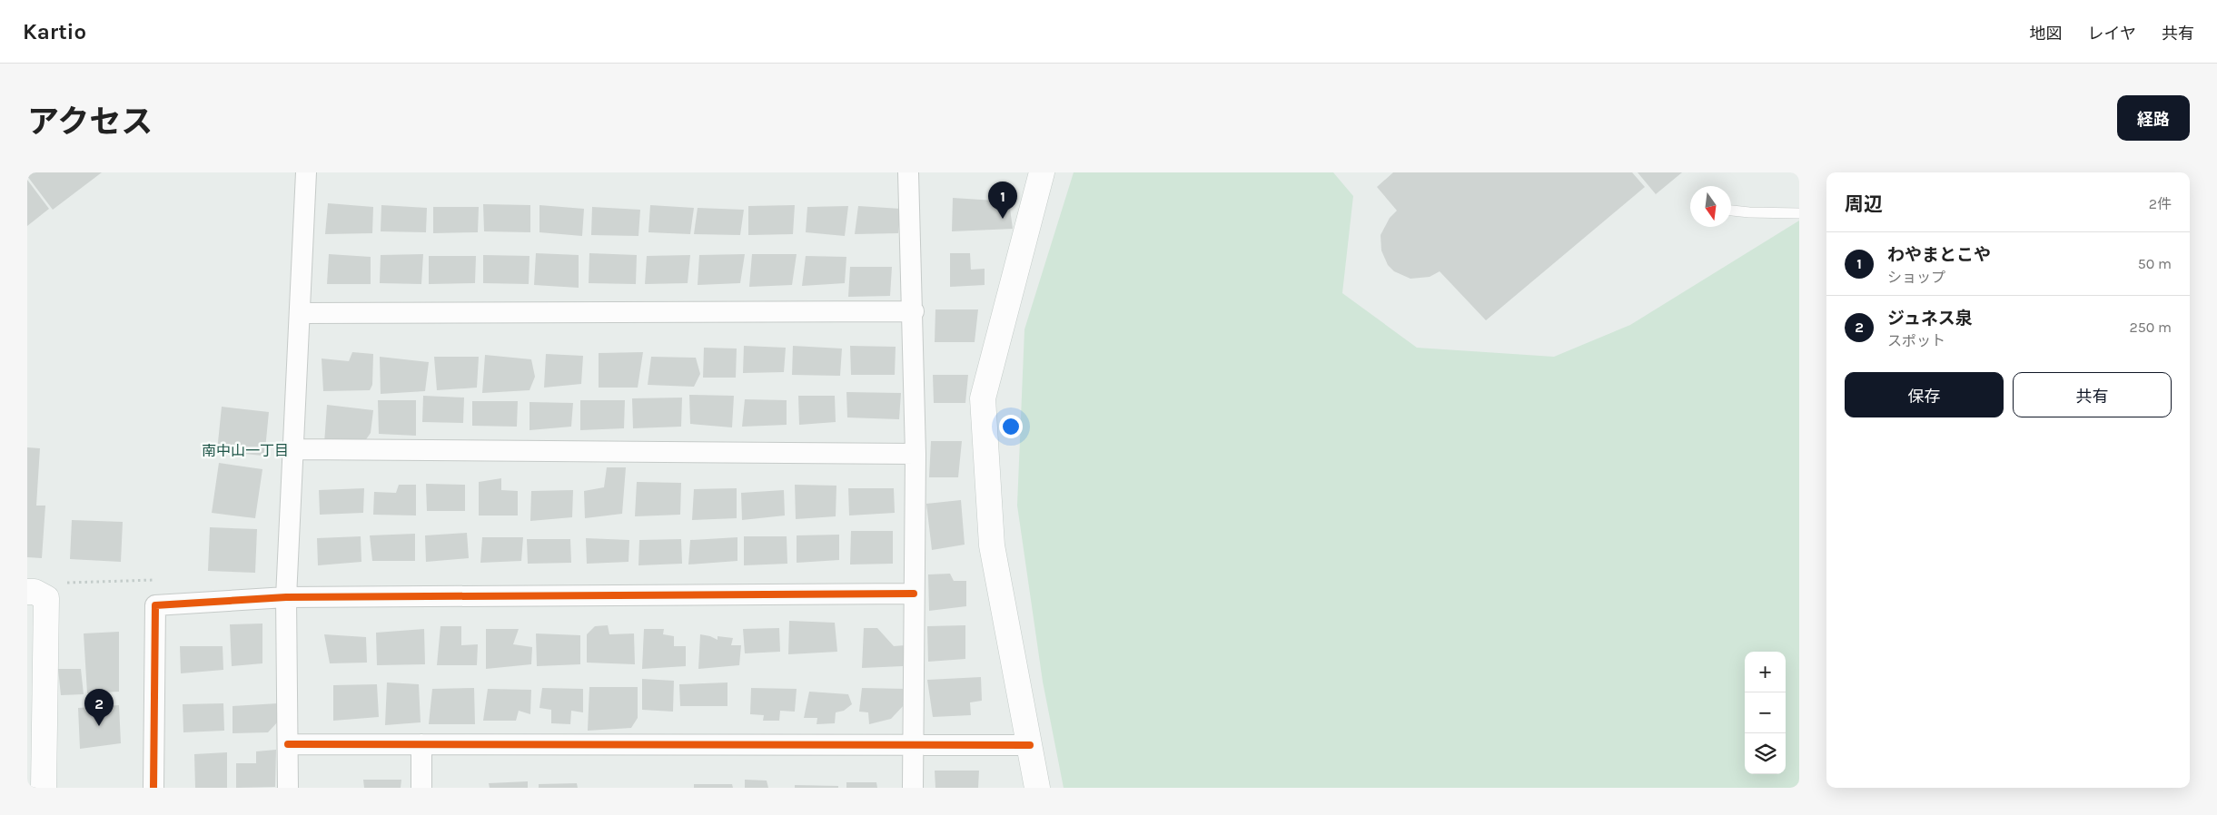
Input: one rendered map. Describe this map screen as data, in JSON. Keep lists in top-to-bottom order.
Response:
{
  "districts": ["南中山一丁目"],
  "north": "bottom",
  "page": {
    "header": "Kartio",
    "nav": ["地図", "レイヤ", "共有"],
    "title": "アクセス",
    "buttons": [
      "経路",
      ["保存", "共有"]
    ],
    "heading": ["周辺", "2件"],
    "pins": ["1", "2"],
    "list": [
      {
        "mark": "1",
        "name": "わやまとこや",
        "note": "ショップ",
        "value": "50 m"
      },
      {
        "mark": "2",
        "name": "ジュネス泉",
        "note": "スポット",
        "value": "250 m"
      }
    ],
    "map_buttons": ["+", "−"]
  }
}
